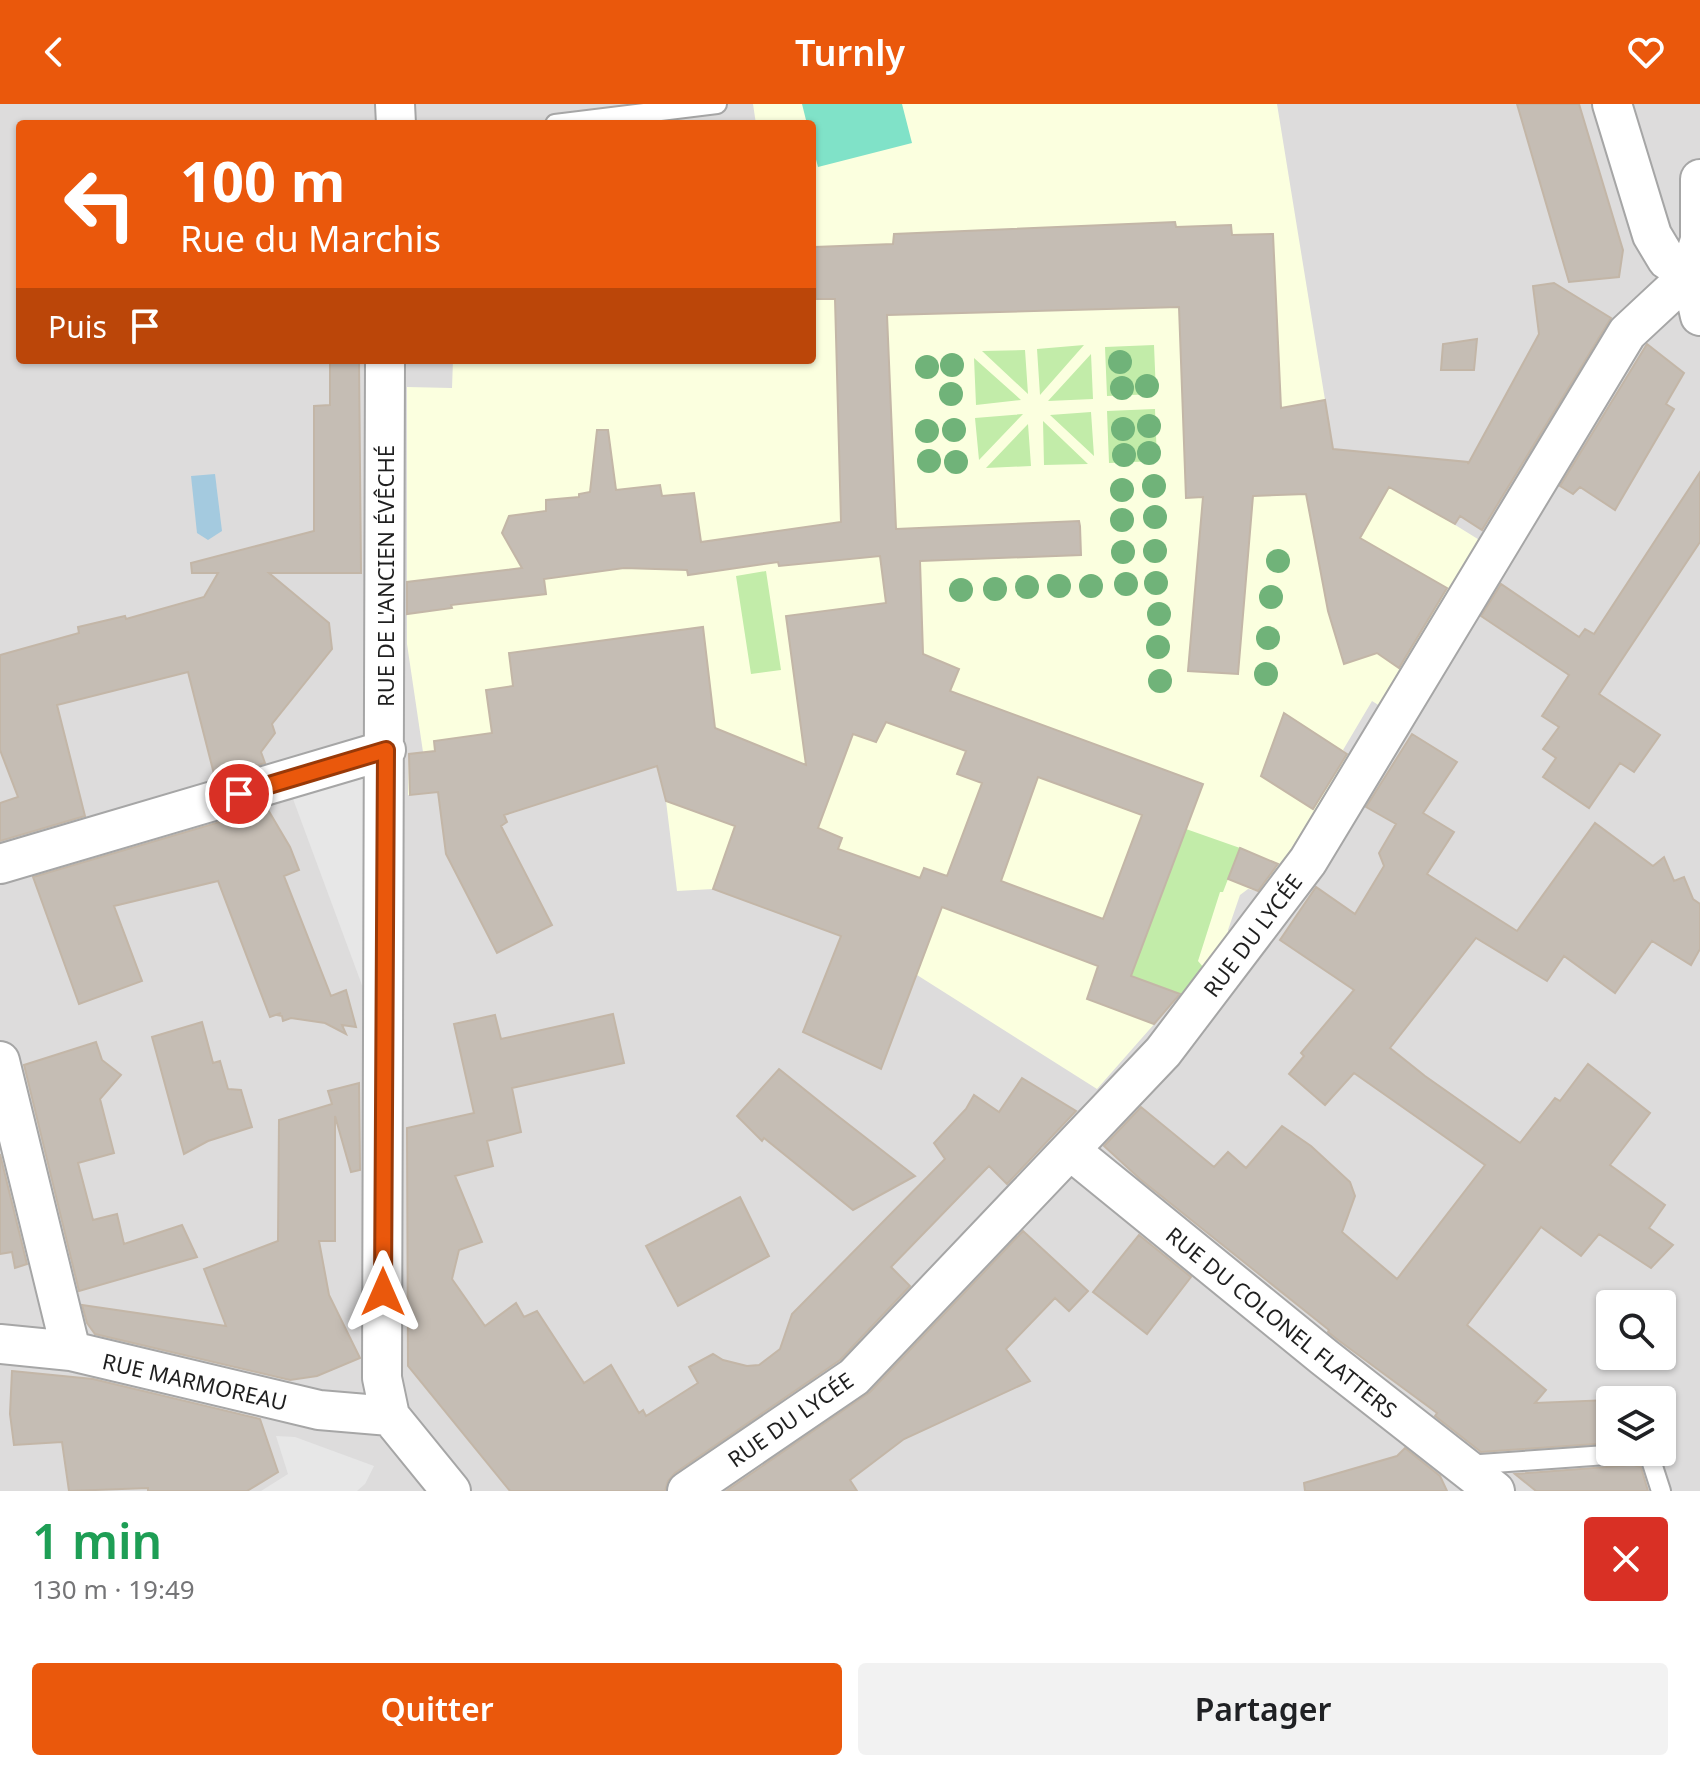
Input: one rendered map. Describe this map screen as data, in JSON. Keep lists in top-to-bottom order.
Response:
{
  "streets": {
    "street": [
      "RUE DE L'ANCIEN ÉVÊCHÉ",
      "RUE DU LYCÉE",
      "RUE DU COLONEL FLATTERS",
      "RUE MARMOREAU"
    ]
  },
  "crossings": [
    ["RUE DE L'ANCIEN ÉVÊCHÉ", "RUE MARMOREAU"],
    ["RUE DU LYCÉE", "RUE DU COLONEL FLATTERS"]
  ],
  "page": {
    "header": "Turnly",
    "turn": ["100 m", "Rue du Marchis"],
    "then": "Puis",
    "heading": ["1 min", "130 m · 19:49"],
    "buttons": ["Quitter", "Partager"]
  }
}
